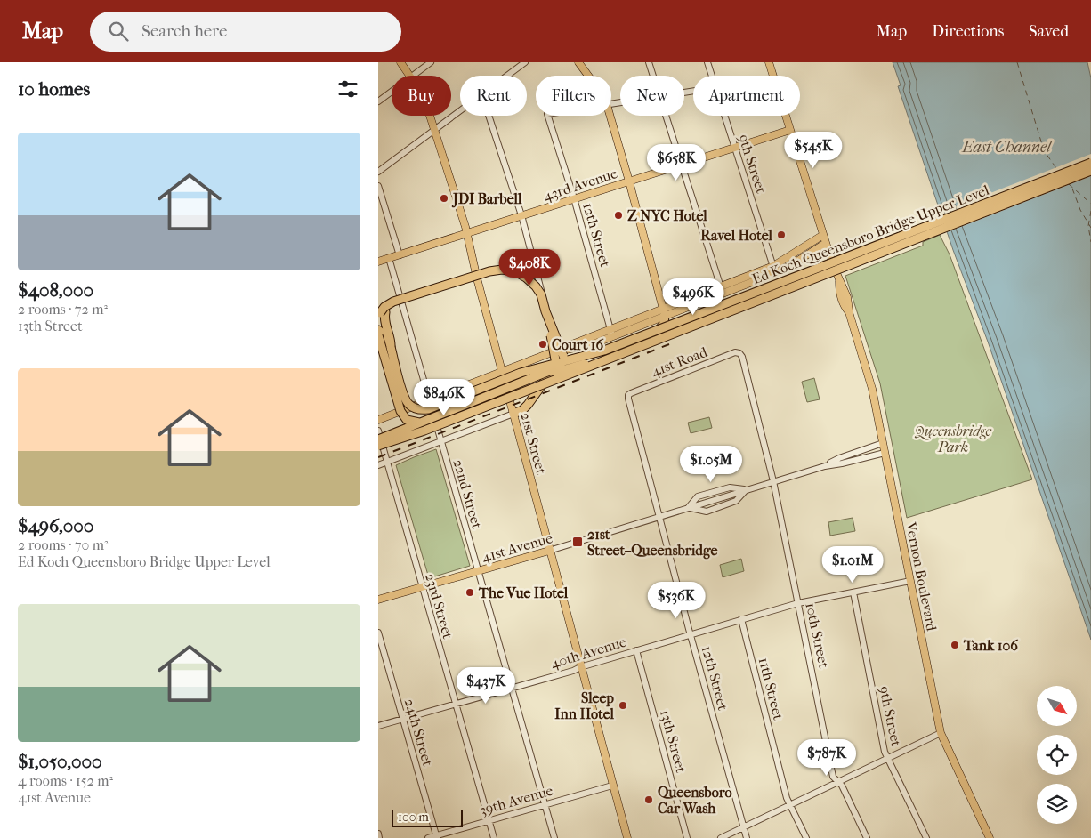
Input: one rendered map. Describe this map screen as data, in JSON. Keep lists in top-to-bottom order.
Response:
{
  "streets": {
    "highway": ["Ed Koch Queensboro Bridge Upper Level"],
    "main road": [
      "43rd Avenue",
      "21st Street",
      "41st Avenue",
      "Vernon Boulevard"
    ],
    "street": [
      "9th Street",
      "12th Street",
      "41st Road",
      "22nd Street",
      "23rd Street",
      "10th Street",
      "40th Avenue",
      "11th Street",
      "24th Street",
      "13th Street",
      "39th Avenue"
    ]
  },
  "crossings": [
    ["9th Street", "43rd Avenue"],
    ["9th Street", "40th Avenue"],
    ["43rd Avenue", "12th Street"],
    ["43rd Avenue", "21st Street"],
    ["43rd Avenue", "22nd Street"],
    ["43rd Avenue", "Vernon Boulevard"],
    ["12th Street", "41st Road"],
    ["12th Street", "41st Avenue"],
    ["12th Street", "40th Avenue"],
    ["41st Road", "10th Street"],
    ["21st Street", "41st Avenue"],
    ["21st Street", "40th Avenue"],
    ["21st Street", "39th Avenue"],
    ["22nd Street", "41st Avenue"],
    ["22nd Street", "40th Avenue"],
    ["22nd Street", "39th Avenue"],
    ["41st Avenue", "Vernon Boulevard"],
    ["41st Avenue", "23rd Street"],
    ["41st Avenue", "10th Street"],
    ["Vernon Boulevard", "40th Avenue"],
    ["23rd Street", "40th Avenue"],
    ["23rd Street", "39th Avenue"],
    ["10th Street", "40th Avenue"],
    ["40th Avenue", "11th Street"],
    ["40th Avenue", "24th Street"],
    ["40th Avenue", "13th Street"],
    ["24th Street", "39th Avenue"]
  ],
  "water": ["East Channel"],
  "parks": ["Queensbridge Park"],
  "places": {
    "other": [
      "JDI Barbell",
      "Z NYC Hotel",
      "Ravel Hotel",
      "Court 16",
      "The Vue Hotel",
      "Tank 106",
      "Sleep Inn Hotel",
      "Queensboro Car Wash"
    ],
    "transit": ["21st Street–Queensbridge"]
  },
  "scale_bar": "100 m",
  "north": "bottom right",
  "page": {
    "header": "Map",
    "search": "Search here",
    "nav": ["Map", "Directions", "Saved"],
    "heading": "10 homes",
    "chip": [
      "Buy",
      "Rent",
      "Filters",
      "New",
      "Apartment"
    ],
    "list": [
      {
        "name": "$408,000",
        "note": "2 rooms · 72 m² · 13th Street"
      },
      {
        "name": "$496,000",
        "note": "2 rooms · 70 m² · Ed Koch Queensboro Bridge Upper Level"
      },
      {
        "name": "$1,050,000",
        "note": "4 rooms · 152 m² · 41st Avenue"
      }
    ],
    "price": [
      "$545K",
      "$658K",
      "$408K",
      "$496K",
      "$846K",
      "$1.05M",
      "$1.01M",
      "$536K",
      "$437K",
      "$787K"
    ],
    "scale": "100 m"
  }
}
